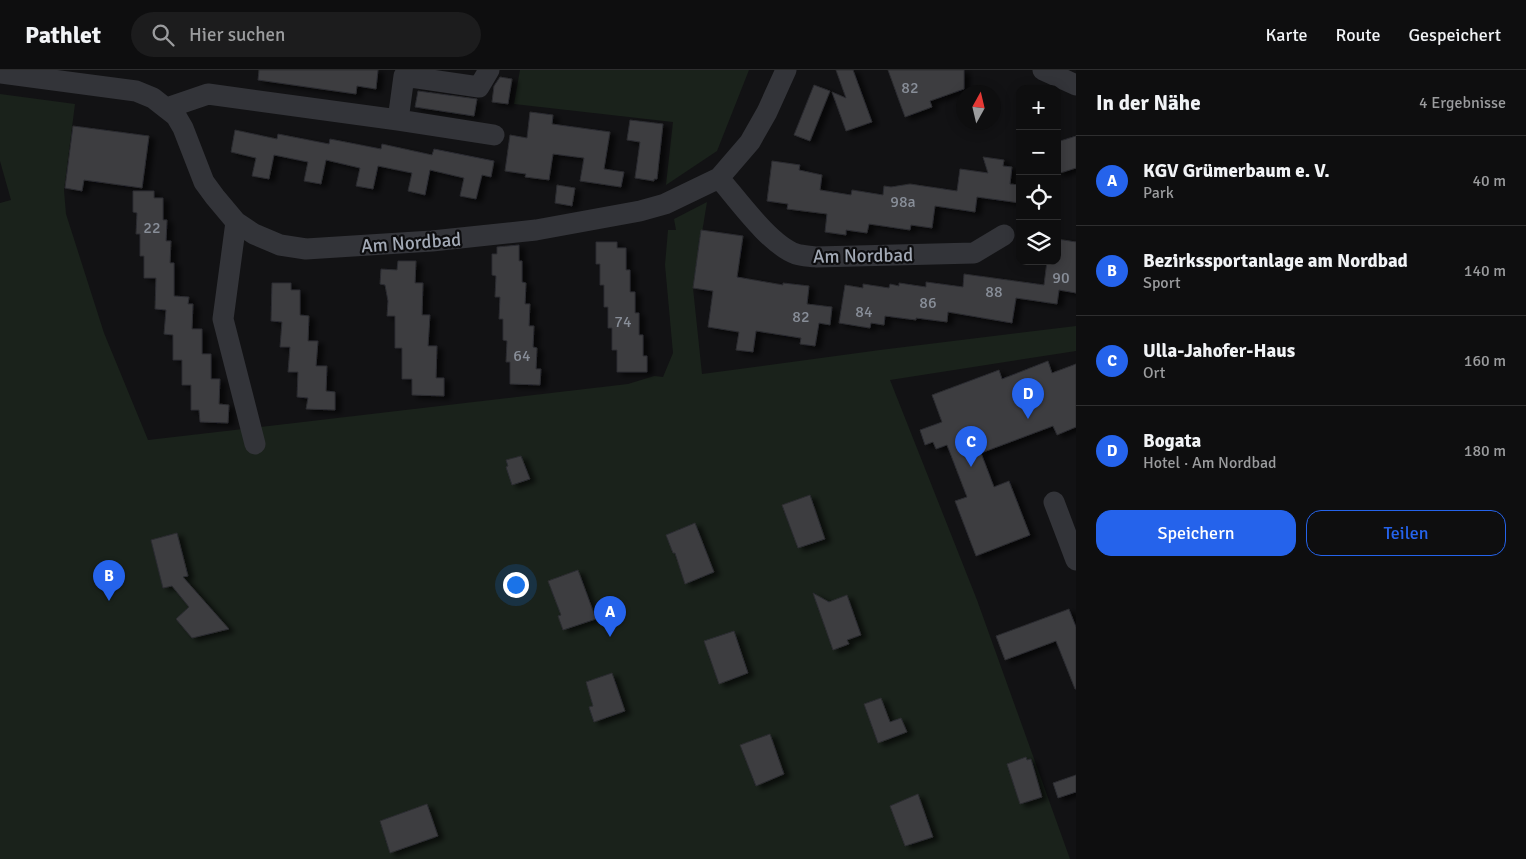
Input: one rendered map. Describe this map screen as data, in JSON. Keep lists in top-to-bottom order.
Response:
{
  "streets": {
    "street": ["Am Nordbad"]
  },
  "house_numbers": [
    "82",
    "98a",
    "22",
    "90",
    "88",
    "86",
    "84",
    "82",
    "74",
    "64"
  ],
  "north": "top",
  "page": {
    "header": "Pathlet",
    "search": "Hier suchen",
    "nav": ["Karte", "Route", "Gespeichert"],
    "heading": ["In der Nähe", "4 Ergebnisse"],
    "map_buttons": ["+", "−"],
    "list": [
      {
        "mark": "A",
        "name": "KGV Grümerbaum e. V.",
        "note": "Park",
        "value": "40 m"
      },
      {
        "mark": "B",
        "name": "Bezirkssportanlage am Nordbad",
        "note": "Sport",
        "value": "140 m"
      },
      {
        "mark": "C",
        "name": "Ulla-Jahofer-Haus",
        "note": "Ort",
        "value": "160 m"
      },
      {
        "mark": "D",
        "name": "Bogata",
        "note": "Hotel · Am Nordbad",
        "value": "180 m"
      }
    ],
    "pins": [
      "D",
      "C",
      "B",
      "A"
    ],
    "buttons": ["Speichern", "Teilen"]
  }
}
